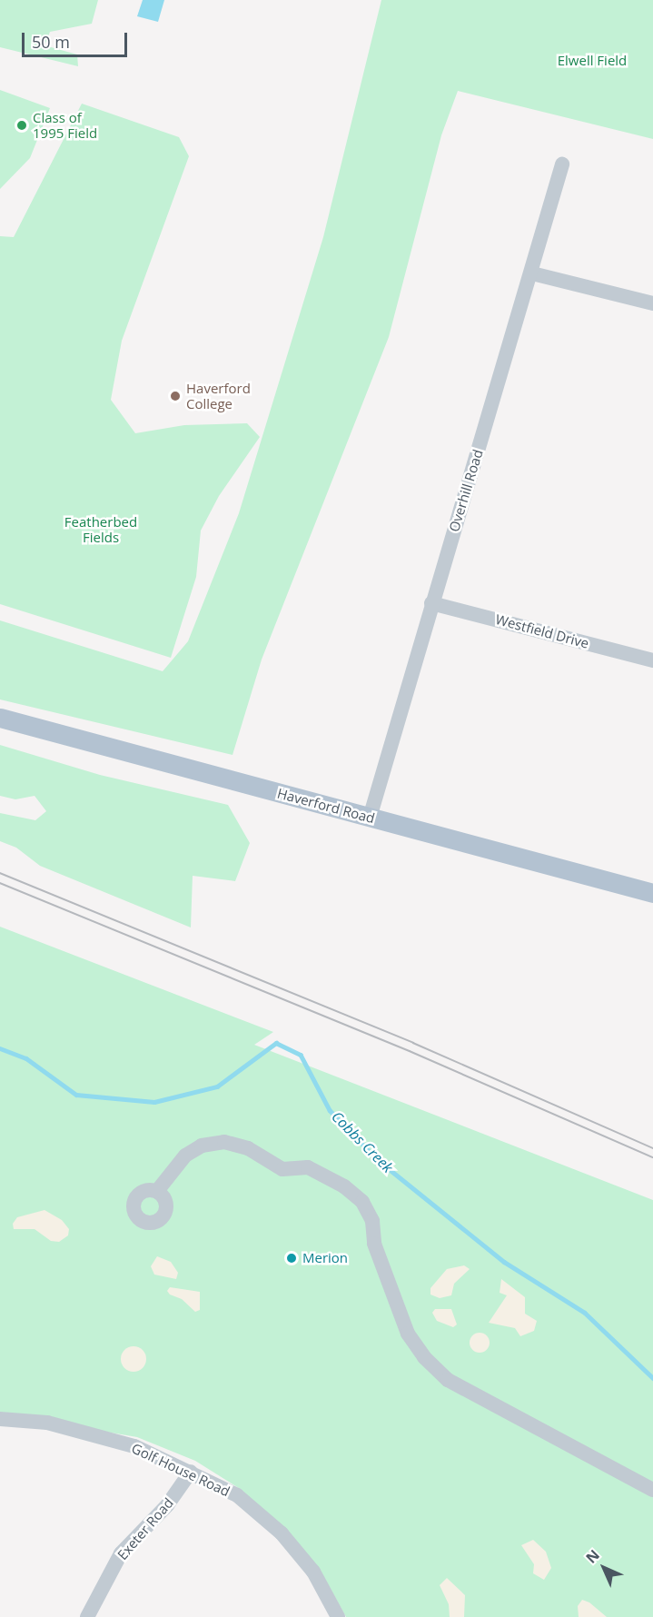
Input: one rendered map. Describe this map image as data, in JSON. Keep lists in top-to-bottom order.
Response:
{
  "streets": {
    "main road": ["Haverford Road"],
    "street": [
      "Overhill Road",
      "Westfield Drive",
      "Golf House Road",
      "Exeter Road"
    ]
  },
  "crossings": [
    ["Overhill Road", "Westfield Drive"],
    ["Overhill Road", "Haverford Road"],
    ["Golf House Road", "Exeter Road"]
  ],
  "water": ["Cobbs Creek"],
  "parks": ["Elwell Field", "Featherbed Fields"],
  "places": ["Class of 1995 Field", "Haverford College", "Merion"],
  "scale_bar": "50 m",
  "north": "top left"
}
